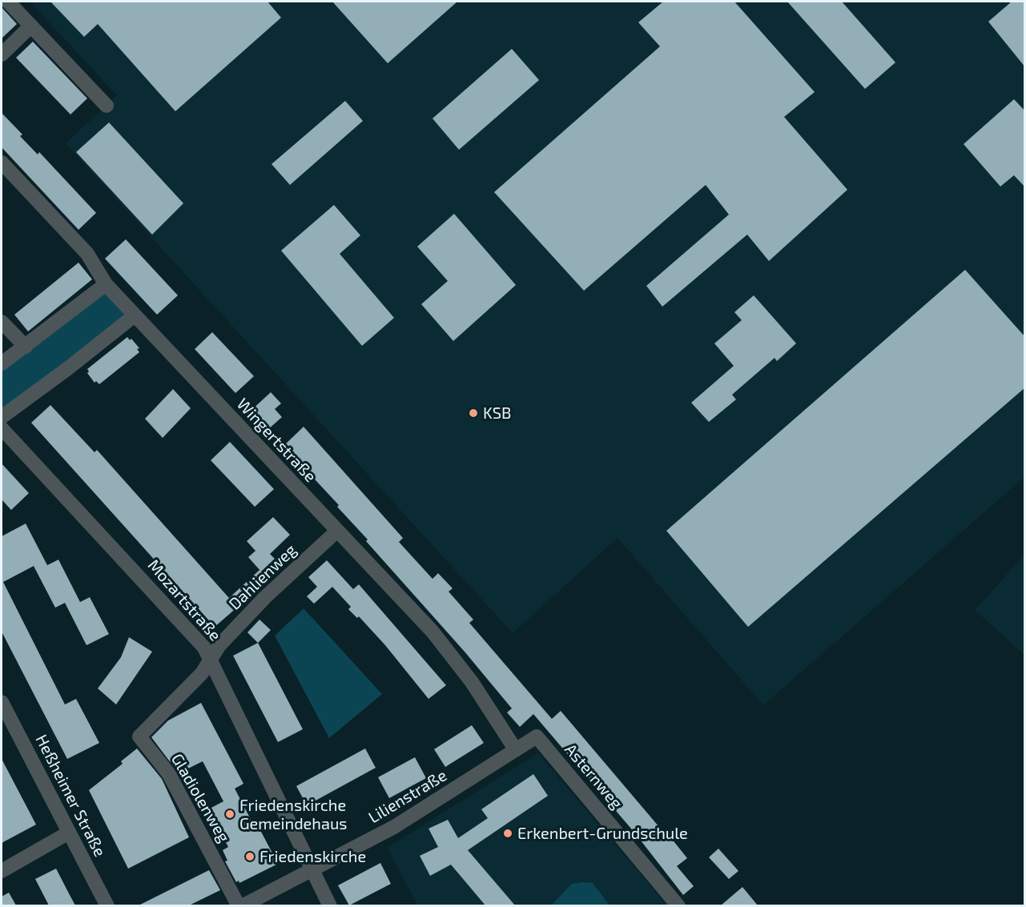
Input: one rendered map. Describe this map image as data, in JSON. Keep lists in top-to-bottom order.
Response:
{
  "streets": {
    "street": [
      "Wingertstraße",
      "Dahlienweg",
      "Mozartstraße",
      "Asternweg",
      "Heßheimer Straße",
      "Lilienstraße",
      "Gladiolenweg"
    ]
  },
  "crossings": [
    ["Wingertstraße", "Dahlienweg"],
    ["Wingertstraße", "Lilienstraße"],
    ["Dahlienweg", "Mozartstraße"],
    ["Dahlienweg", "Gladiolenweg"],
    ["Mozartstraße", "Lilienstraße"],
    ["Asternweg", "Lilienstraße"],
    ["Lilienstraße", "Gladiolenweg"]
  ],
  "places": [
    "KSB",
    "Friedenskirche Gemeindehaus",
    "Erkenbert-Grundschule",
    "Friedenskirche"
  ]
}
